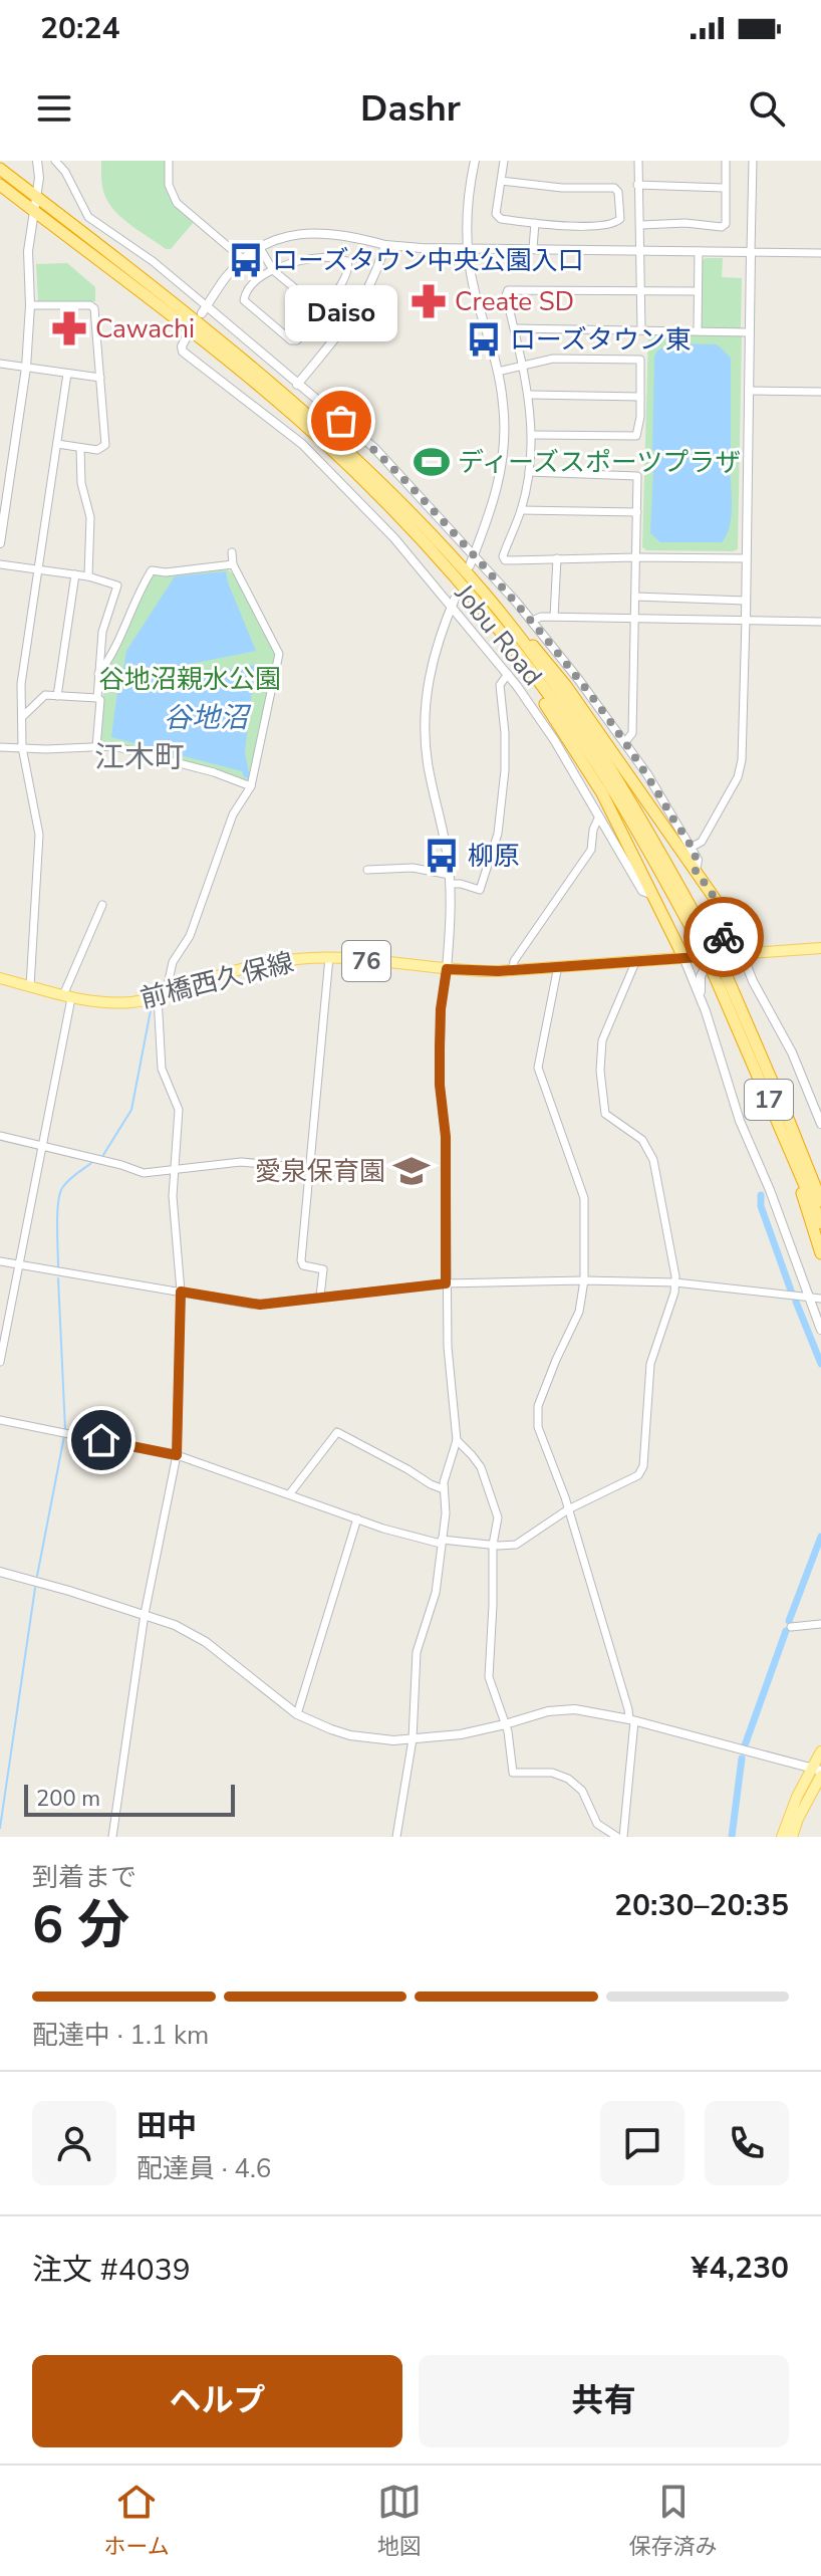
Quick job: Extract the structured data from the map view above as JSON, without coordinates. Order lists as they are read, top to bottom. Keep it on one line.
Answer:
{"streets":{"highway":["Jobu Road","17"],"main road":["76","前橋西久保線"]},"crossings":[["Jobu Road","17"]],"districts":["江木町"],"water":["谷地沼"],"parks":["谷地沼親水公園"],"places":{"bus stop":["ローズタウン中央公園入口","ローズタウン東","柳原"],"pharmacy":["Create SD","Cawachi"],"other":["Daiso"],"sports":["ディーズスポーツプラザ"],"school or university":["愛泉保育園"]},"scale_bar":"200 m","page":{"status":"20:24","header":"Dashr","bubble":"Daiso","scale":"200 m","heading":["6 分","到着まで","20:30–20:35"],"panel":["田中","配達員 · 4.6","注文 #4039","¥4,230"],"bar":"配達中 · 1.1 km","buttons":["ヘルプ","共有"],"tabs":["ホーム","地図","保存済み"]}}
